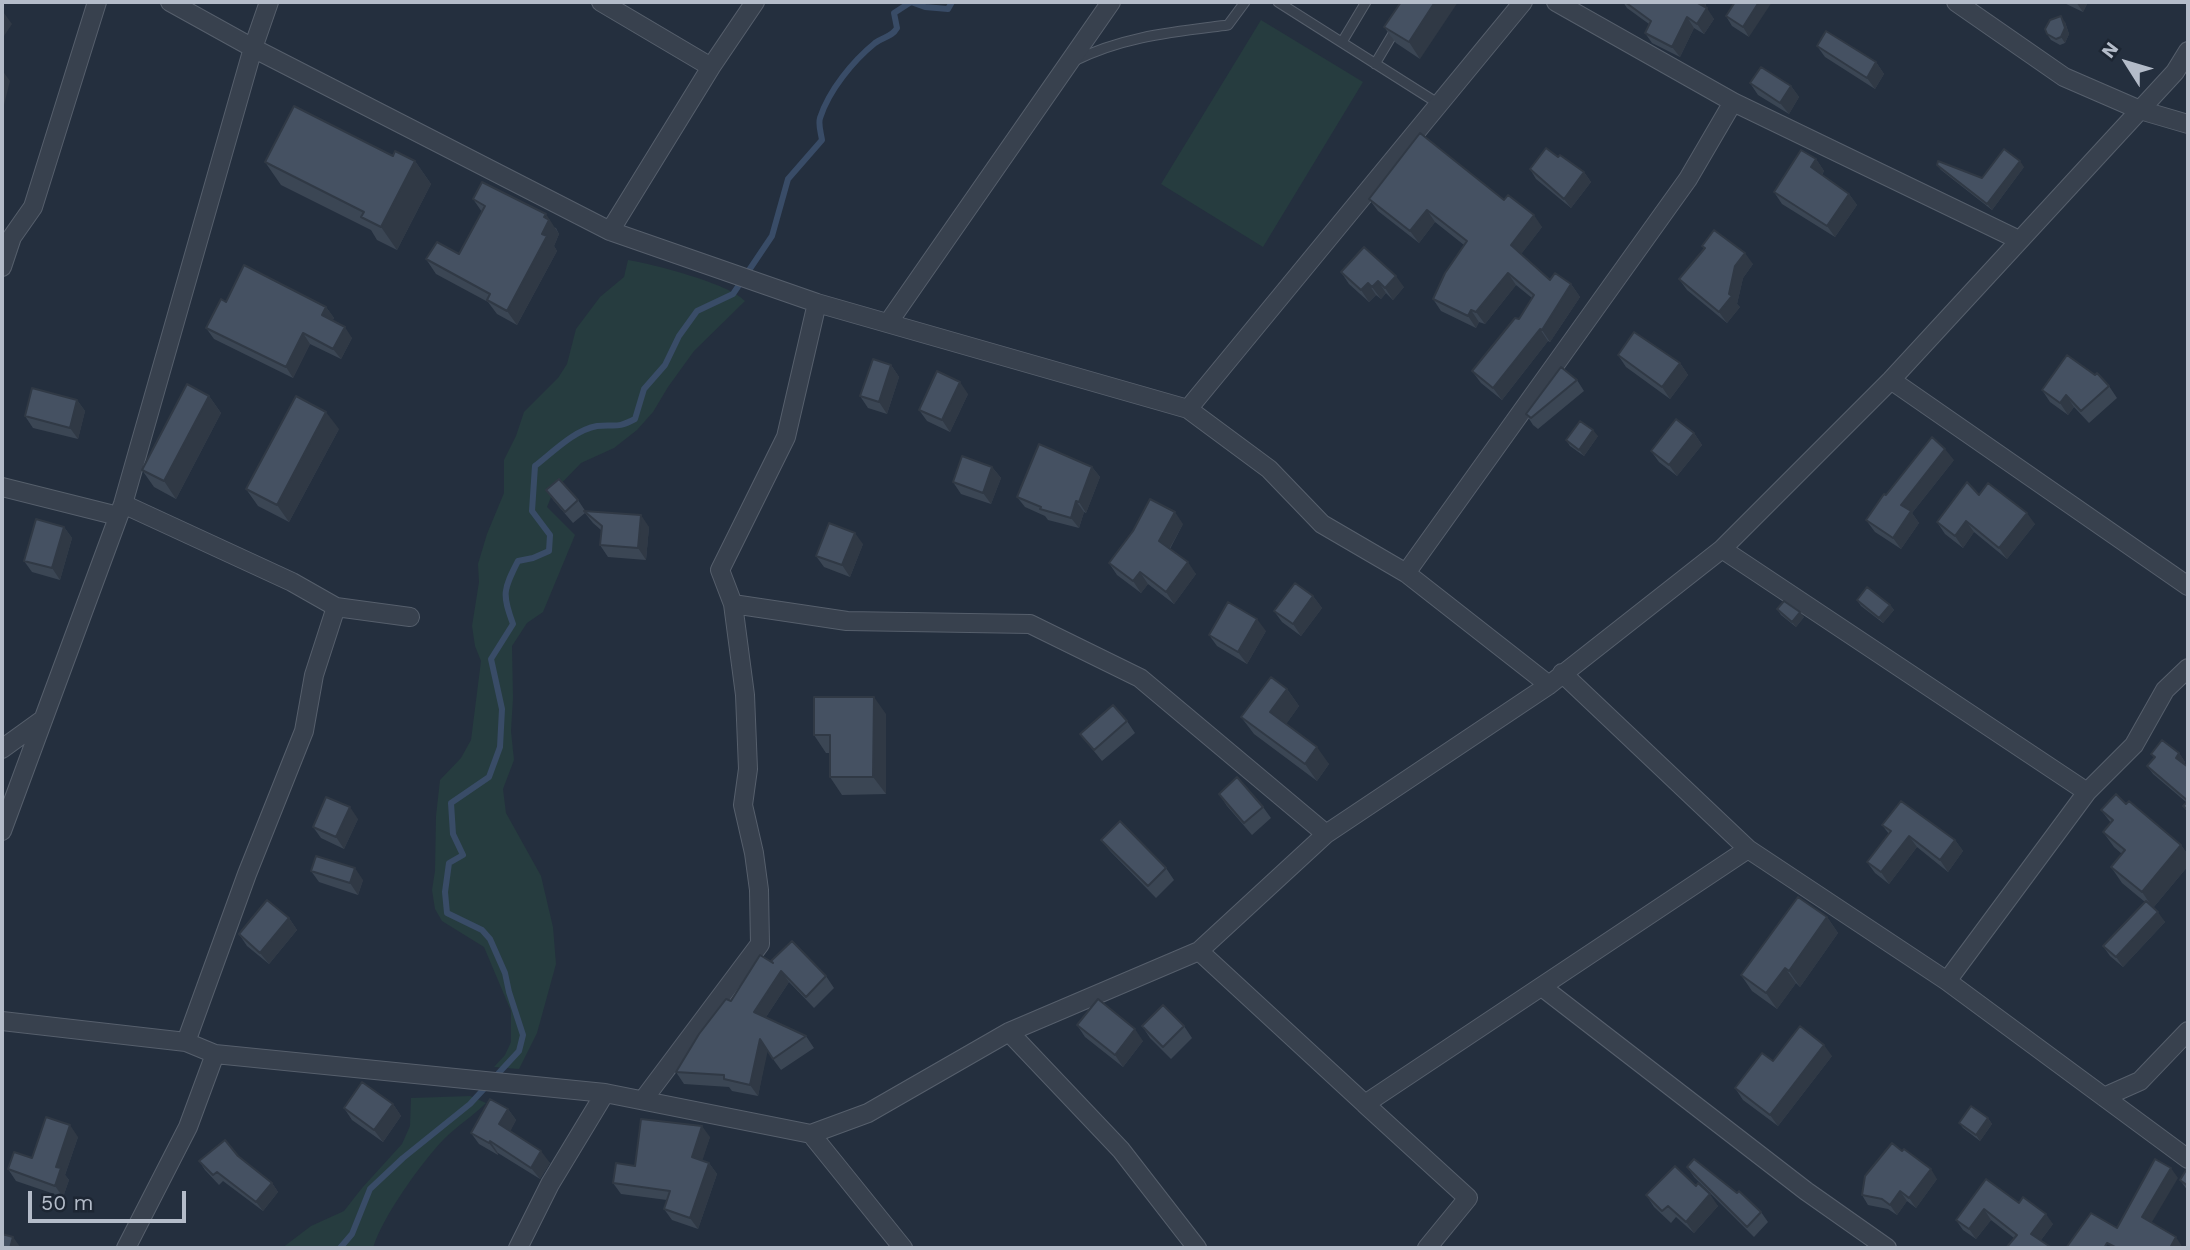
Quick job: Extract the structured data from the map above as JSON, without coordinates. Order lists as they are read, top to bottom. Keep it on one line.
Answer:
{"scale_bar":"50 m","north":"top left"}
